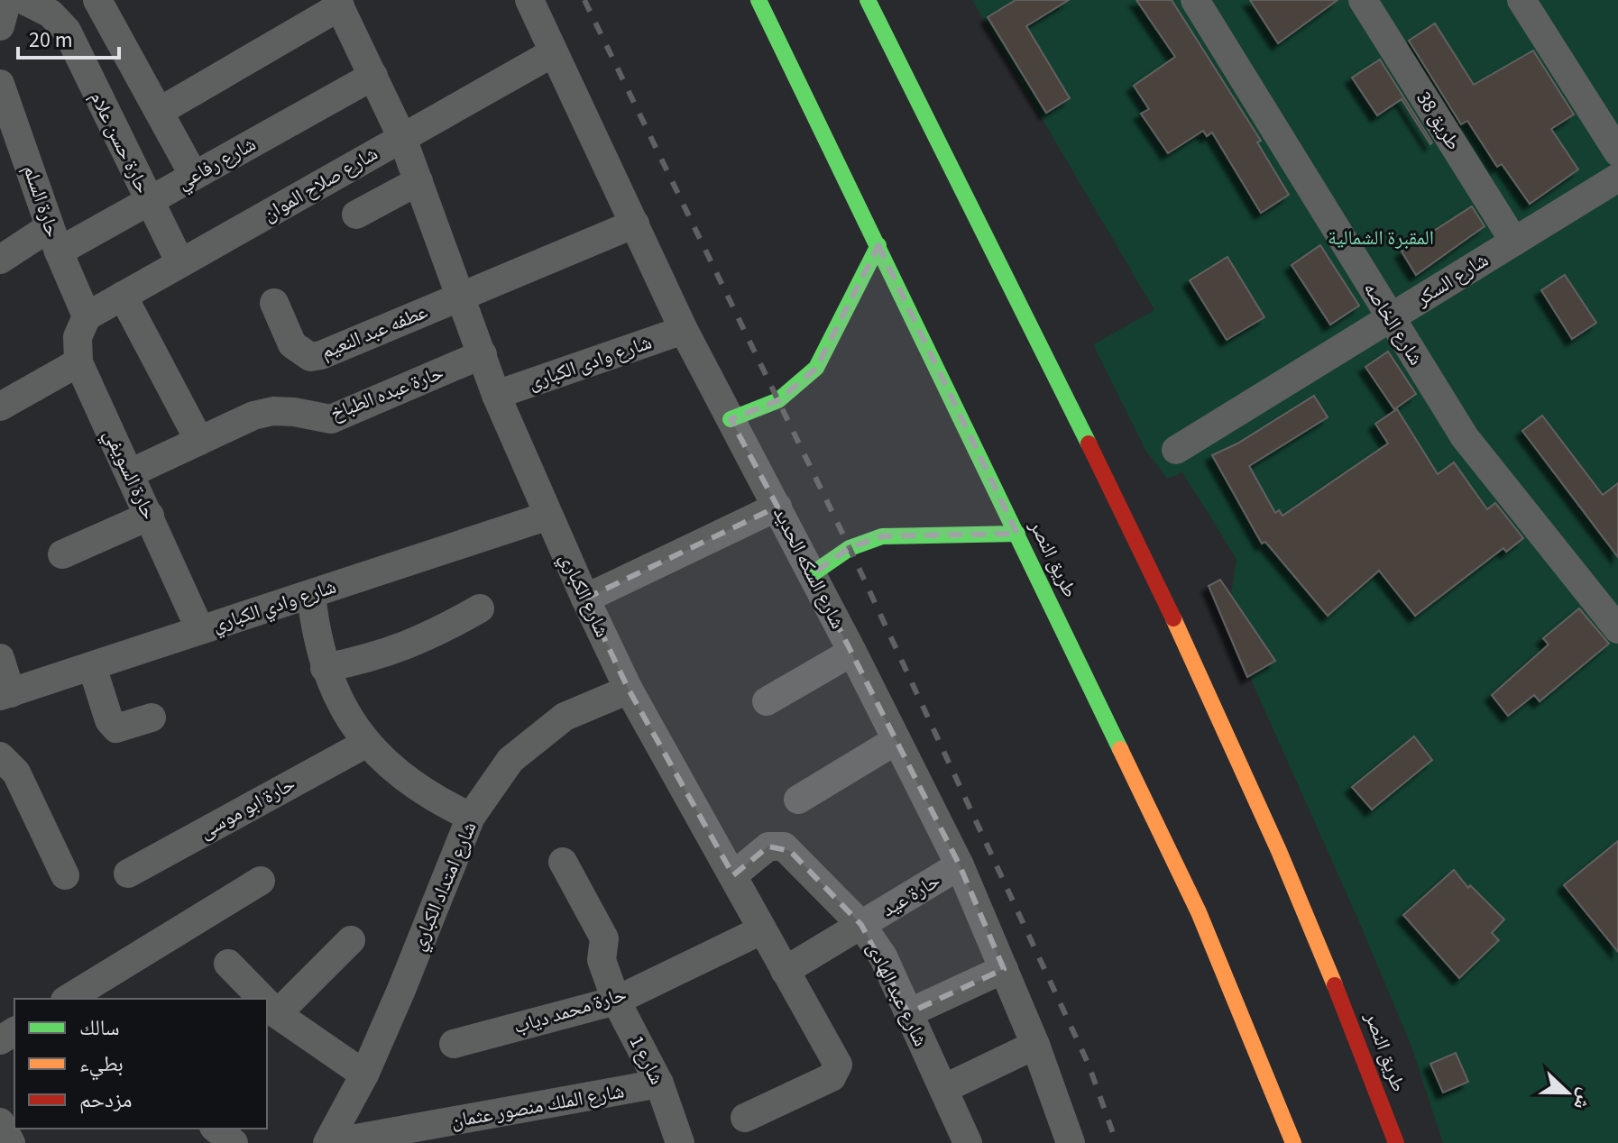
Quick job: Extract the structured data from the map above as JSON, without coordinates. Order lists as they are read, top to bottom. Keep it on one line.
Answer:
{"streets":{"highway":["طريق النصر"],"street":["طريق 38","حارة حسن علام","شارع رفاعي","شارع صلاح الموان","حارة السلم","شارع السكر","شارع الخاصه","عطفه عبد النعيم","شارع وادى الكبارى","حارة عبده الطباخ","حارة السويفي","شارع السكه الحديد","شارع الكباري","شارع وادي الكباري","حارة ابو موسى","شارع امتداد الكباري","حارة عيد","شارع عبد الهادى","حارة محمد دياب","شارع 1","شارع الملك منصور عثمان"]},"crossings":[["طريق 38","شارع السكر"],["حارة حسن علام","شارع رفاعي"],["حارة حسن علام","شارع صلاح الموان"],["شارع رفاعي","حارة السلم"],["شارع رفاعي","شارع الكباري"],["شارع صلاح الموان","حارة السلم"],["شارع صلاح الموان","شارع السكه الحديد"],["شارع صلاح الموان","شارع الكباري"],["شارع السكر","شارع الخاصه"],["عطفه عبد النعيم","شارع الكباري"],["شارع وادى الكبارى","شارع السكه الحديد"],["شارع وادى الكبارى","شارع الكباري"],["حارة عبده الطباخ","حارة السويفي"],["حارة عبده الطباخ","شارع الكباري"],["حارة السويفي","شارع وادي الكباري"],["شارع السكه الحديد","حارة عيد"],["شارع الكباري","شارع وادي الكباري"],["شارع الكباري","شارع امتداد الكباري"],["شارع الكباري","حارة عيد"],["شارع الكباري","شارع عبد الهادى"],["شارع الكباري","حارة محمد دياب"],["شارع امتداد الكباري","شارع الملك منصور عثمان"],["حارة عيد","شارع عبد الهادى"],["حارة محمد دياب","شارع 1"],["شارع 1","شارع الملك منصور عثمان"]],"parks":["المقبرة الشمالية"],"legend":["سالك","بطيء","مزدحم"],"scale_bar":"20 m","north":"right"}
